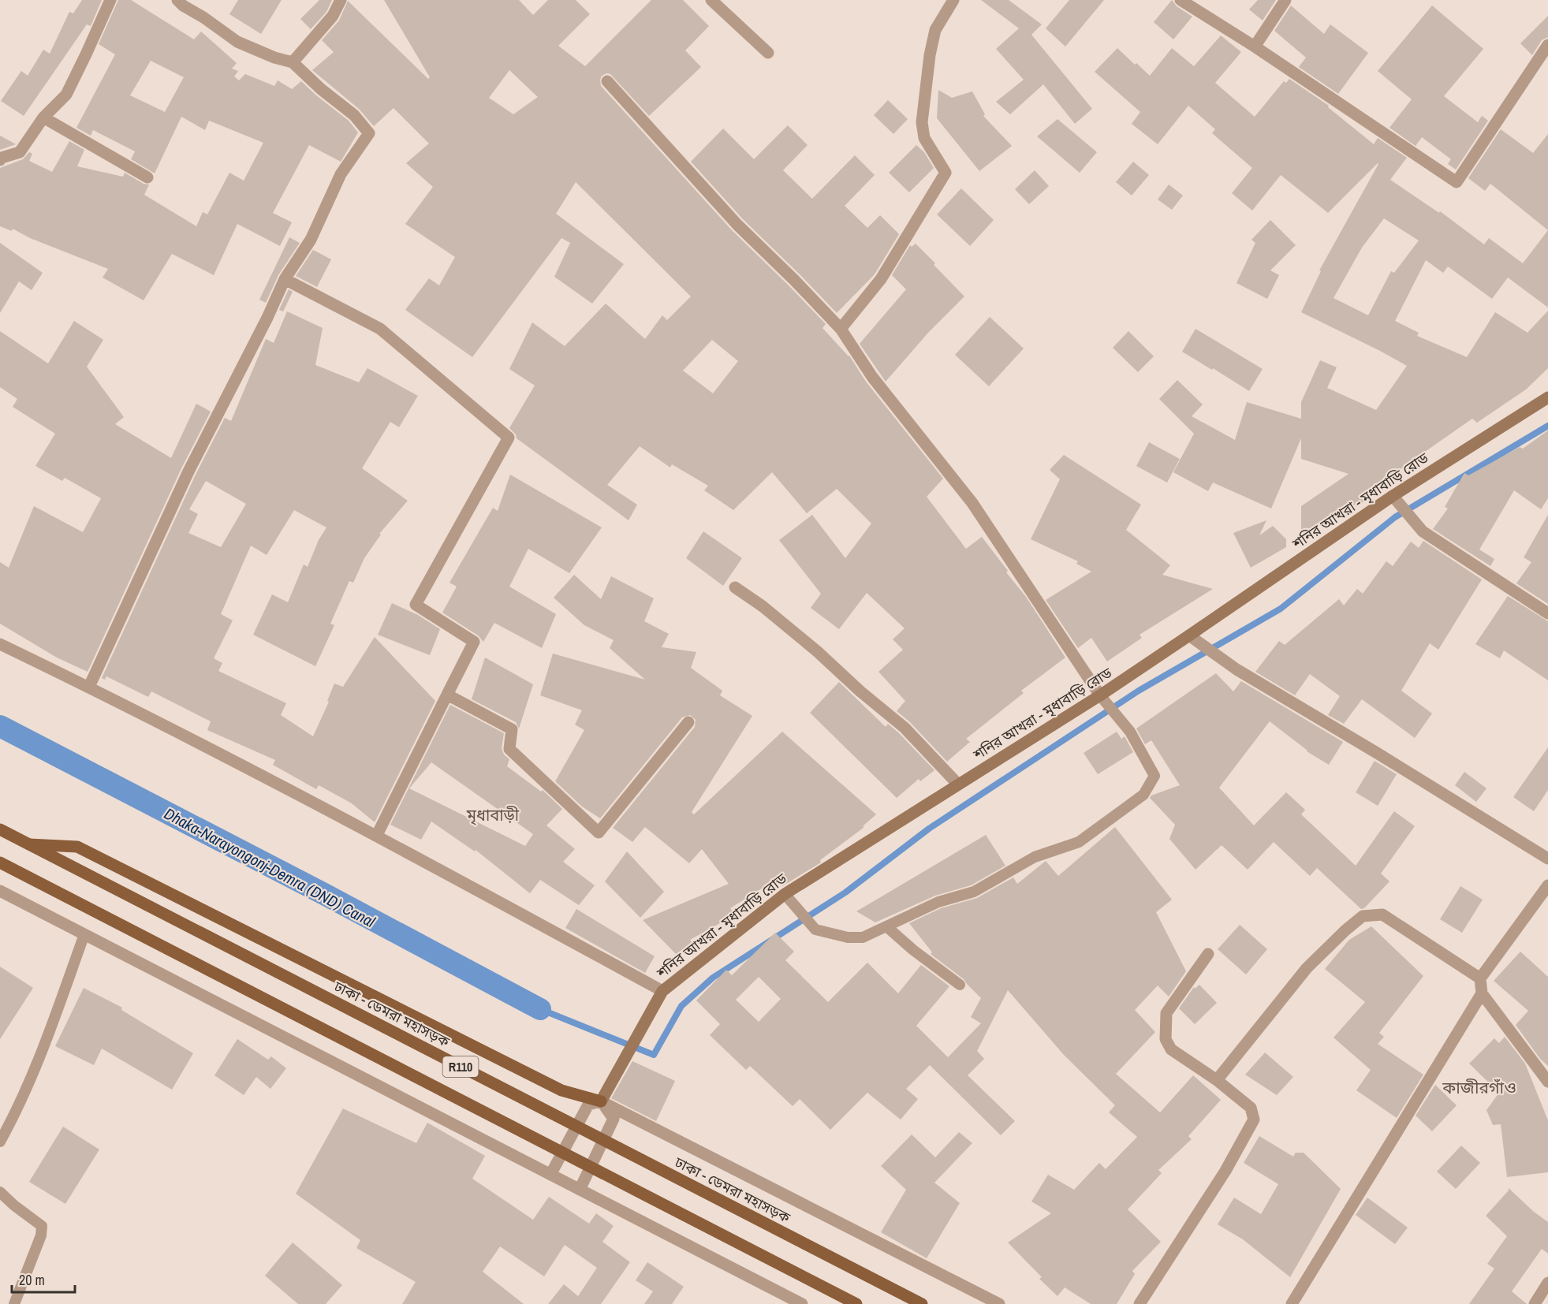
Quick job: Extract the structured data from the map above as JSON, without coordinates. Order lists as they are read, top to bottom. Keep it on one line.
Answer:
{"streets":{"main road":["শনির আখরা - মৃধাবাড়ি রোড","ঢাকা - ডেমরা মহাসড়ক","R110"]},"districts":["মৃধাবাড়ী","কাজীরগাঁও"],"water":["Dhaka-Narayongonj-Demra (DND) Canal"],"scale_bar":"20 m"}
